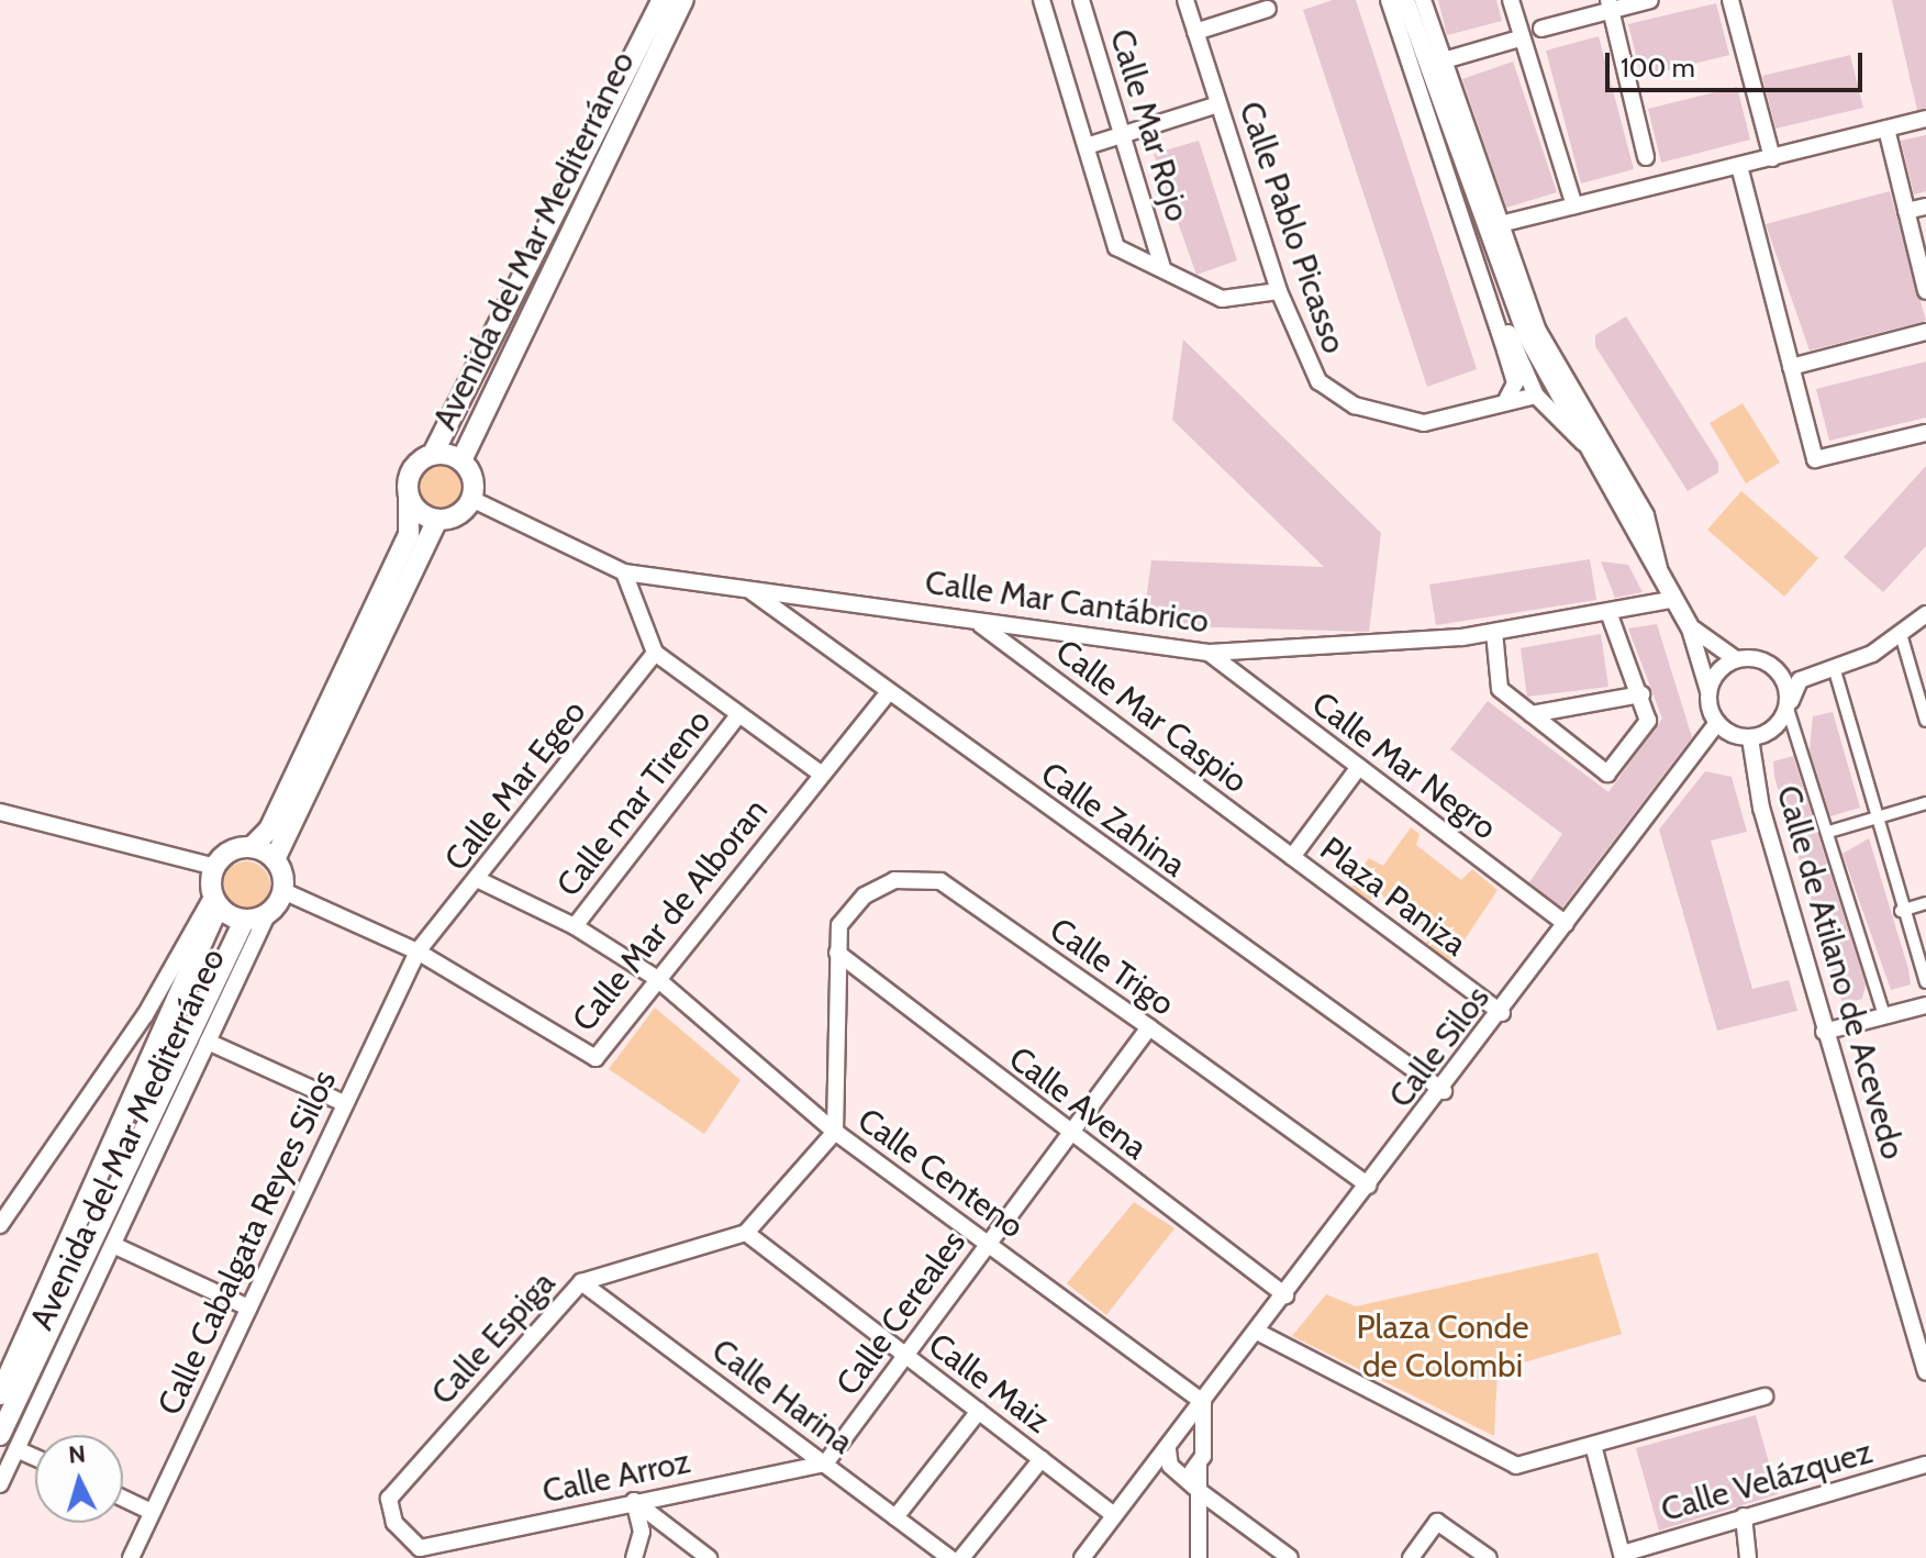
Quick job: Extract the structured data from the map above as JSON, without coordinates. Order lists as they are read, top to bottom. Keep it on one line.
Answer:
{"streets":{"main road":["Avenida del Mar Mediterráneo"],"street":["Calle Mar Rojo","Calle Pablo Picasso","Calle Mar Cantábrico","Calle Mar Caspio","Calle Mar Negro","Calle Mar Egeo","Calle mar Tireno","Calle Zahina","Plaza Paniza","Calle Mar de Alboran","Calle Trigo","Calle de Atilano de Acevedo","Calle Silos","Calle Avena","Calle Centeno","Calle Cabalgata Reyes Silos","Calle Cereales","Calle Espiga","Calle Maiz","Calle Harina","Calle Arroz","Calle Velázquez"]},"crossings":[["Calle Mar Rojo","Calle Pablo Picasso"],["Avenida del Mar Mediterráneo","Calle Mar Cantábrico"],["Calle Mar Cantábrico","Calle Mar Caspio"],["Calle Mar Cantábrico","Calle Mar Negro"],["Calle Mar Cantábrico","Calle Zahina"],["Calle Mar Caspio","Plaza Paniza"],["Calle Mar Negro","Calle Silos"],["Calle Mar Egeo","Calle Mar de Alboran"],["Calle Mar Egeo","Calle Centeno"],["Calle Mar Egeo","Calle Cabalgata Reyes Silos"],["Calle mar Tireno","Calle Centeno"],["Calle Zahina","Calle Mar de Alboran"],["Calle Zahina","Calle Silos"],["Plaza Paniza","Calle Silos"],["Calle Mar de Alboran","Calle Centeno"],["Calle Mar de Alboran","Calle Cabalgata Reyes Silos"],["Calle Trigo","Calle Silos"],["Calle Trigo","Calle Avena"],["Calle Trigo","Calle Centeno"],["Calle Trigo","Calle Cereales"],["Calle de Atilano de Acevedo","Calle Silos"],["Calle Silos","Calle Avena"],["Calle Silos","Calle Centeno"],["Calle Silos","Calle Maiz"],["Calle Avena","Calle Cereales"],["Calle Centeno","Calle Cereales"],["Calle Cereales","Calle Maiz"],["Calle Cereales","Calle Harina"],["Calle Cereales","Calle Arroz"],["Calle Espiga","Calle Maiz"],["Calle Espiga","Calle Harina"],["Calle Espiga","Calle Arroz"],["Calle Harina","Calle Arroz"]],"parks":["Plaza Conde de Colombi"],"scale_bar":"100 m","north":"top"}
